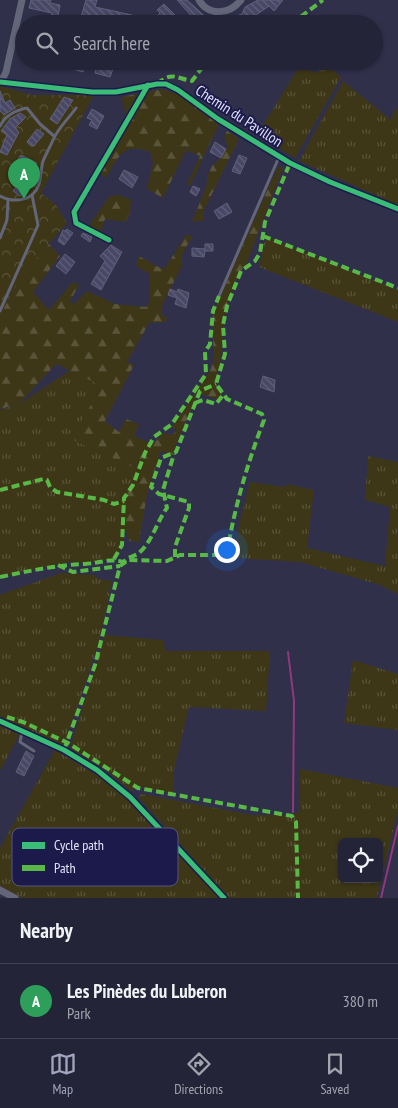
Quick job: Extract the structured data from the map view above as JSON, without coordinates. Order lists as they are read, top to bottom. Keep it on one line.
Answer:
{"streets":{"street":["Chemin du Pavillon"]},"legend":["Cycle path","Path"],"page":{"search":"Search here","pins":"A","heading":"Nearby","list":[{"mark":"A","name":"Les Pinèdes du Luberon","note":"Park","value":"380 m"}],"nav":["Map","Directions","Saved"]}}
